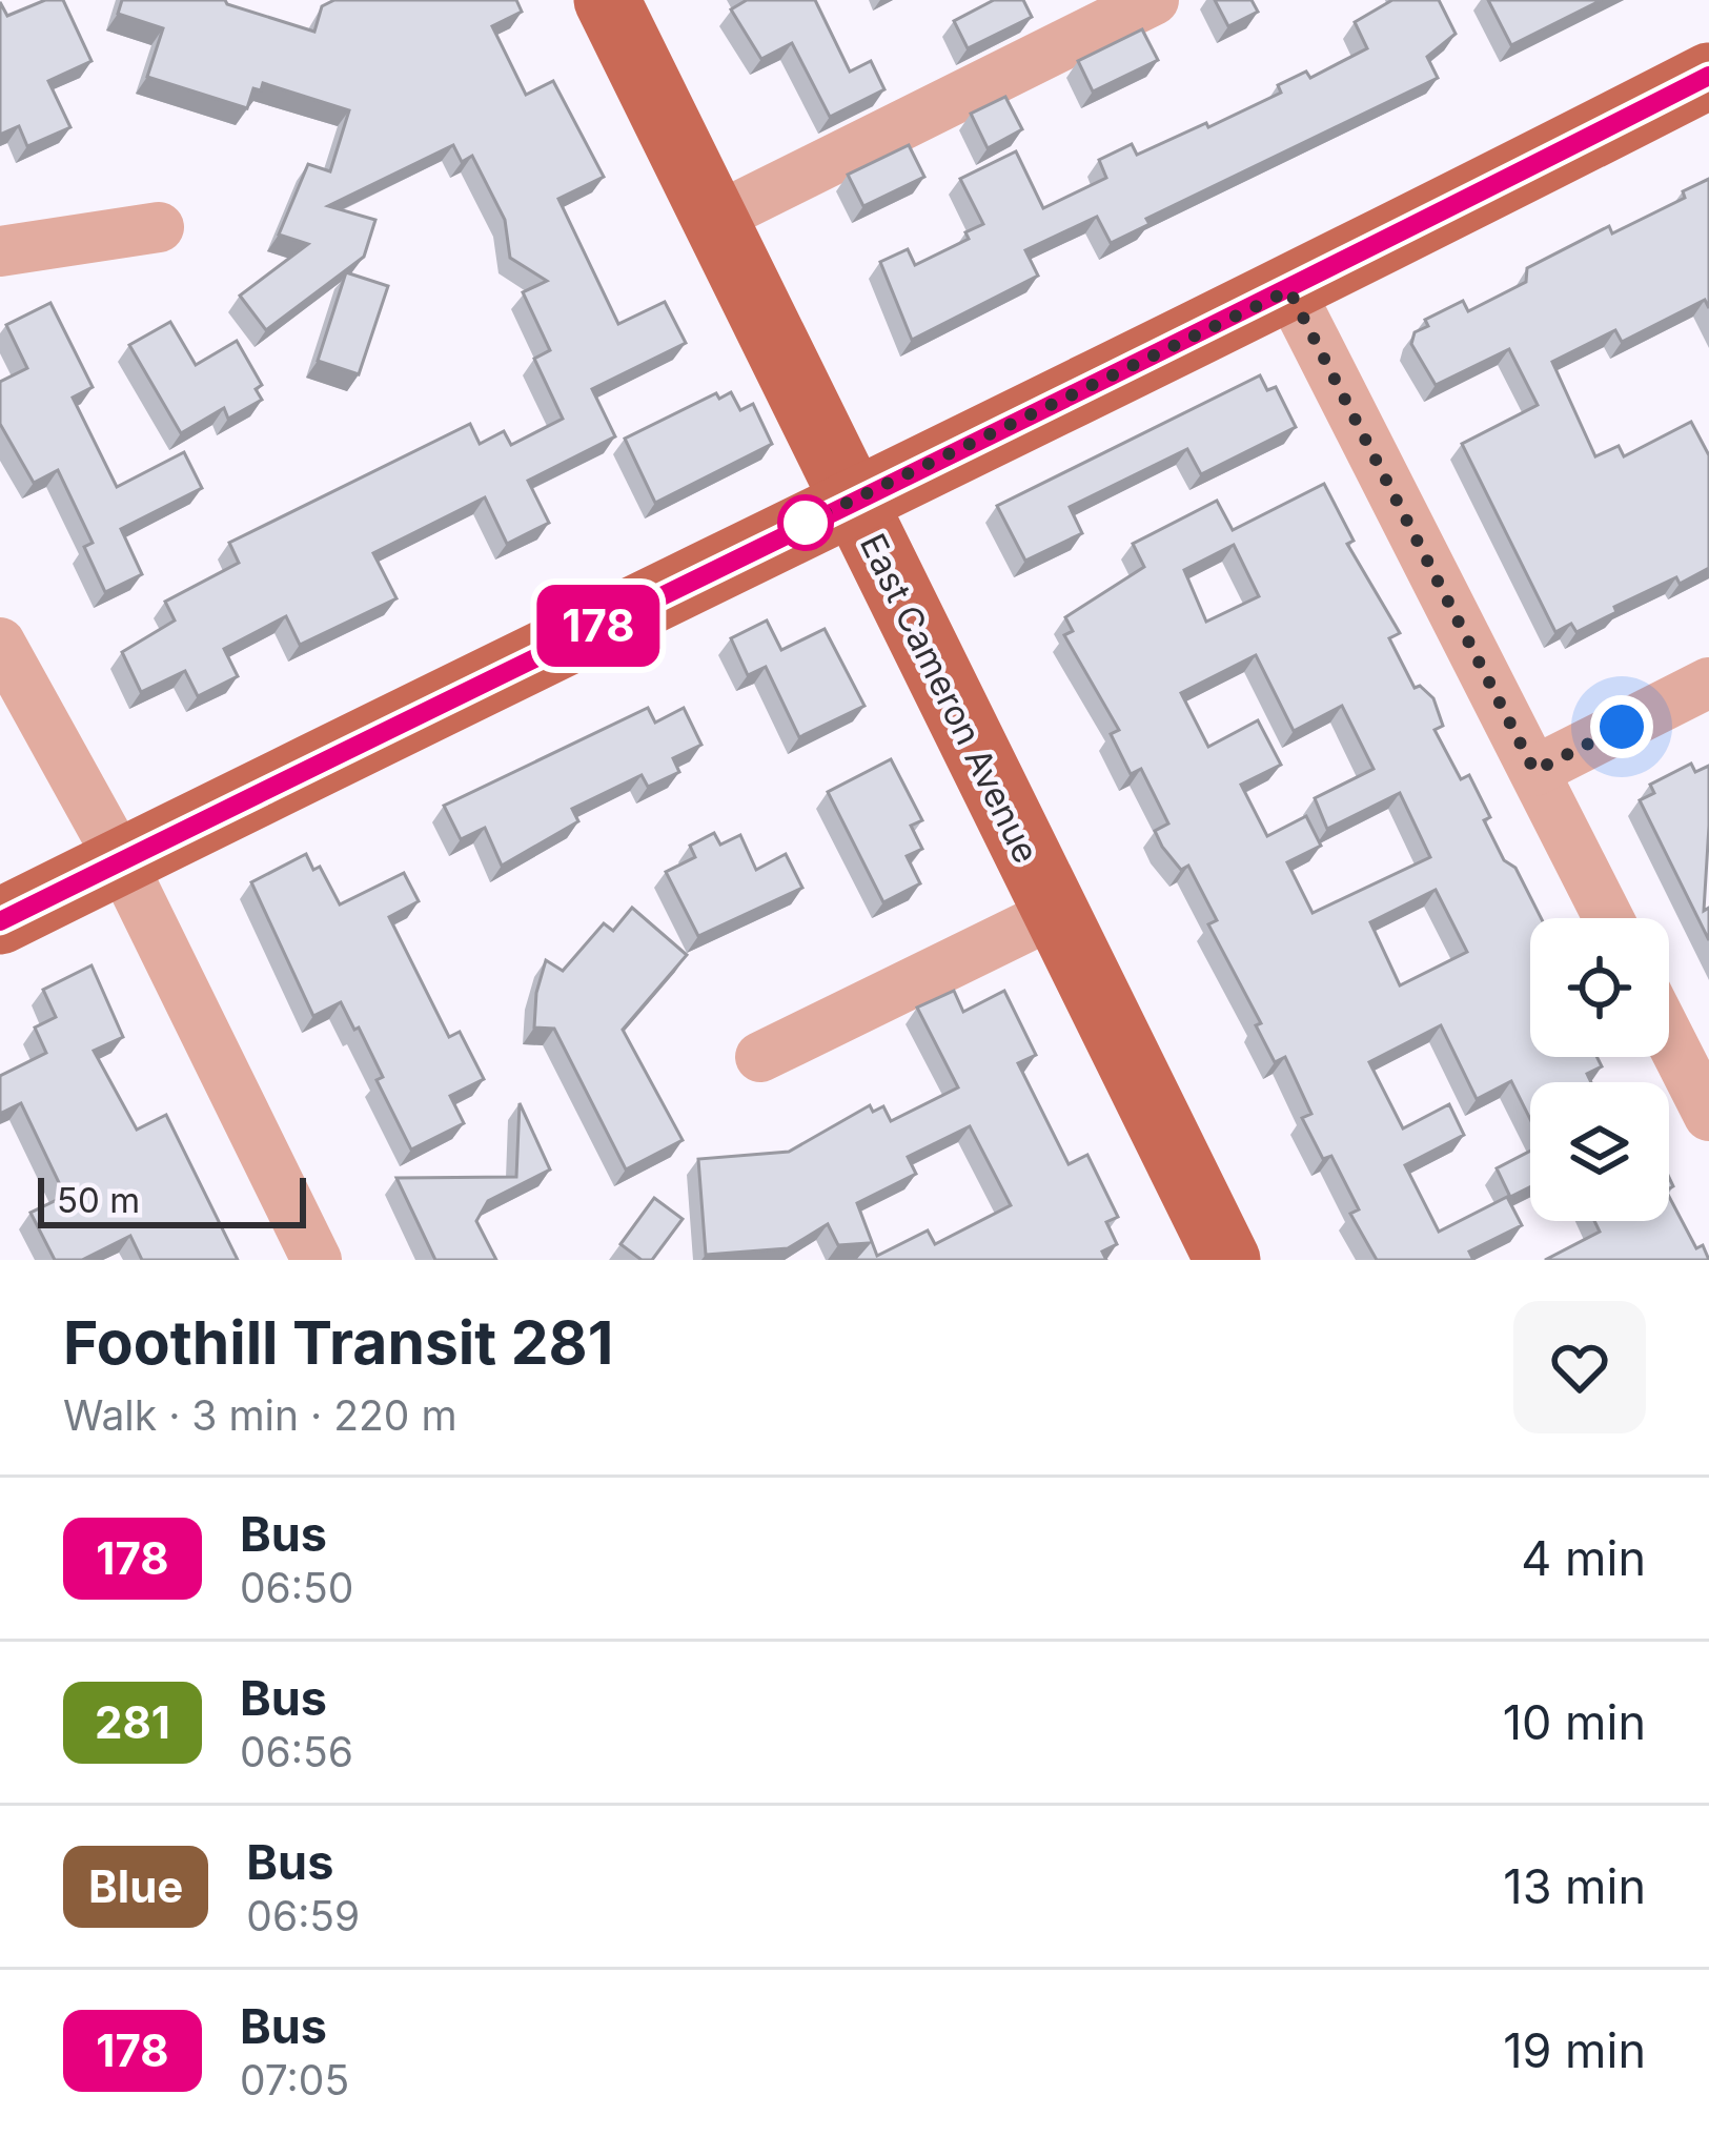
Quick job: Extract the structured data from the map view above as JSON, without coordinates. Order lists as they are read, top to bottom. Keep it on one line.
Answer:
{"streets":{"main road":["East Cameron Avenue"]},"lines":["bus line 178"],"scale_bar":"50 m","page":{"on_map":"178","scale":"50 m","heading":["Foothill Transit 281","Walk · 3 min · 220 m"],"list":[{"mark":"178","name":"Bus","note":"06:50","value":"4 min"},{"mark":"281","name":"Bus","note":"06:56","value":"10 min"},{"mark":"Blue","name":"Bus","note":"06:59","value":"13 min"},{"mark":"178","name":"Bus","note":"07:05","value":"19 min"}]}}
